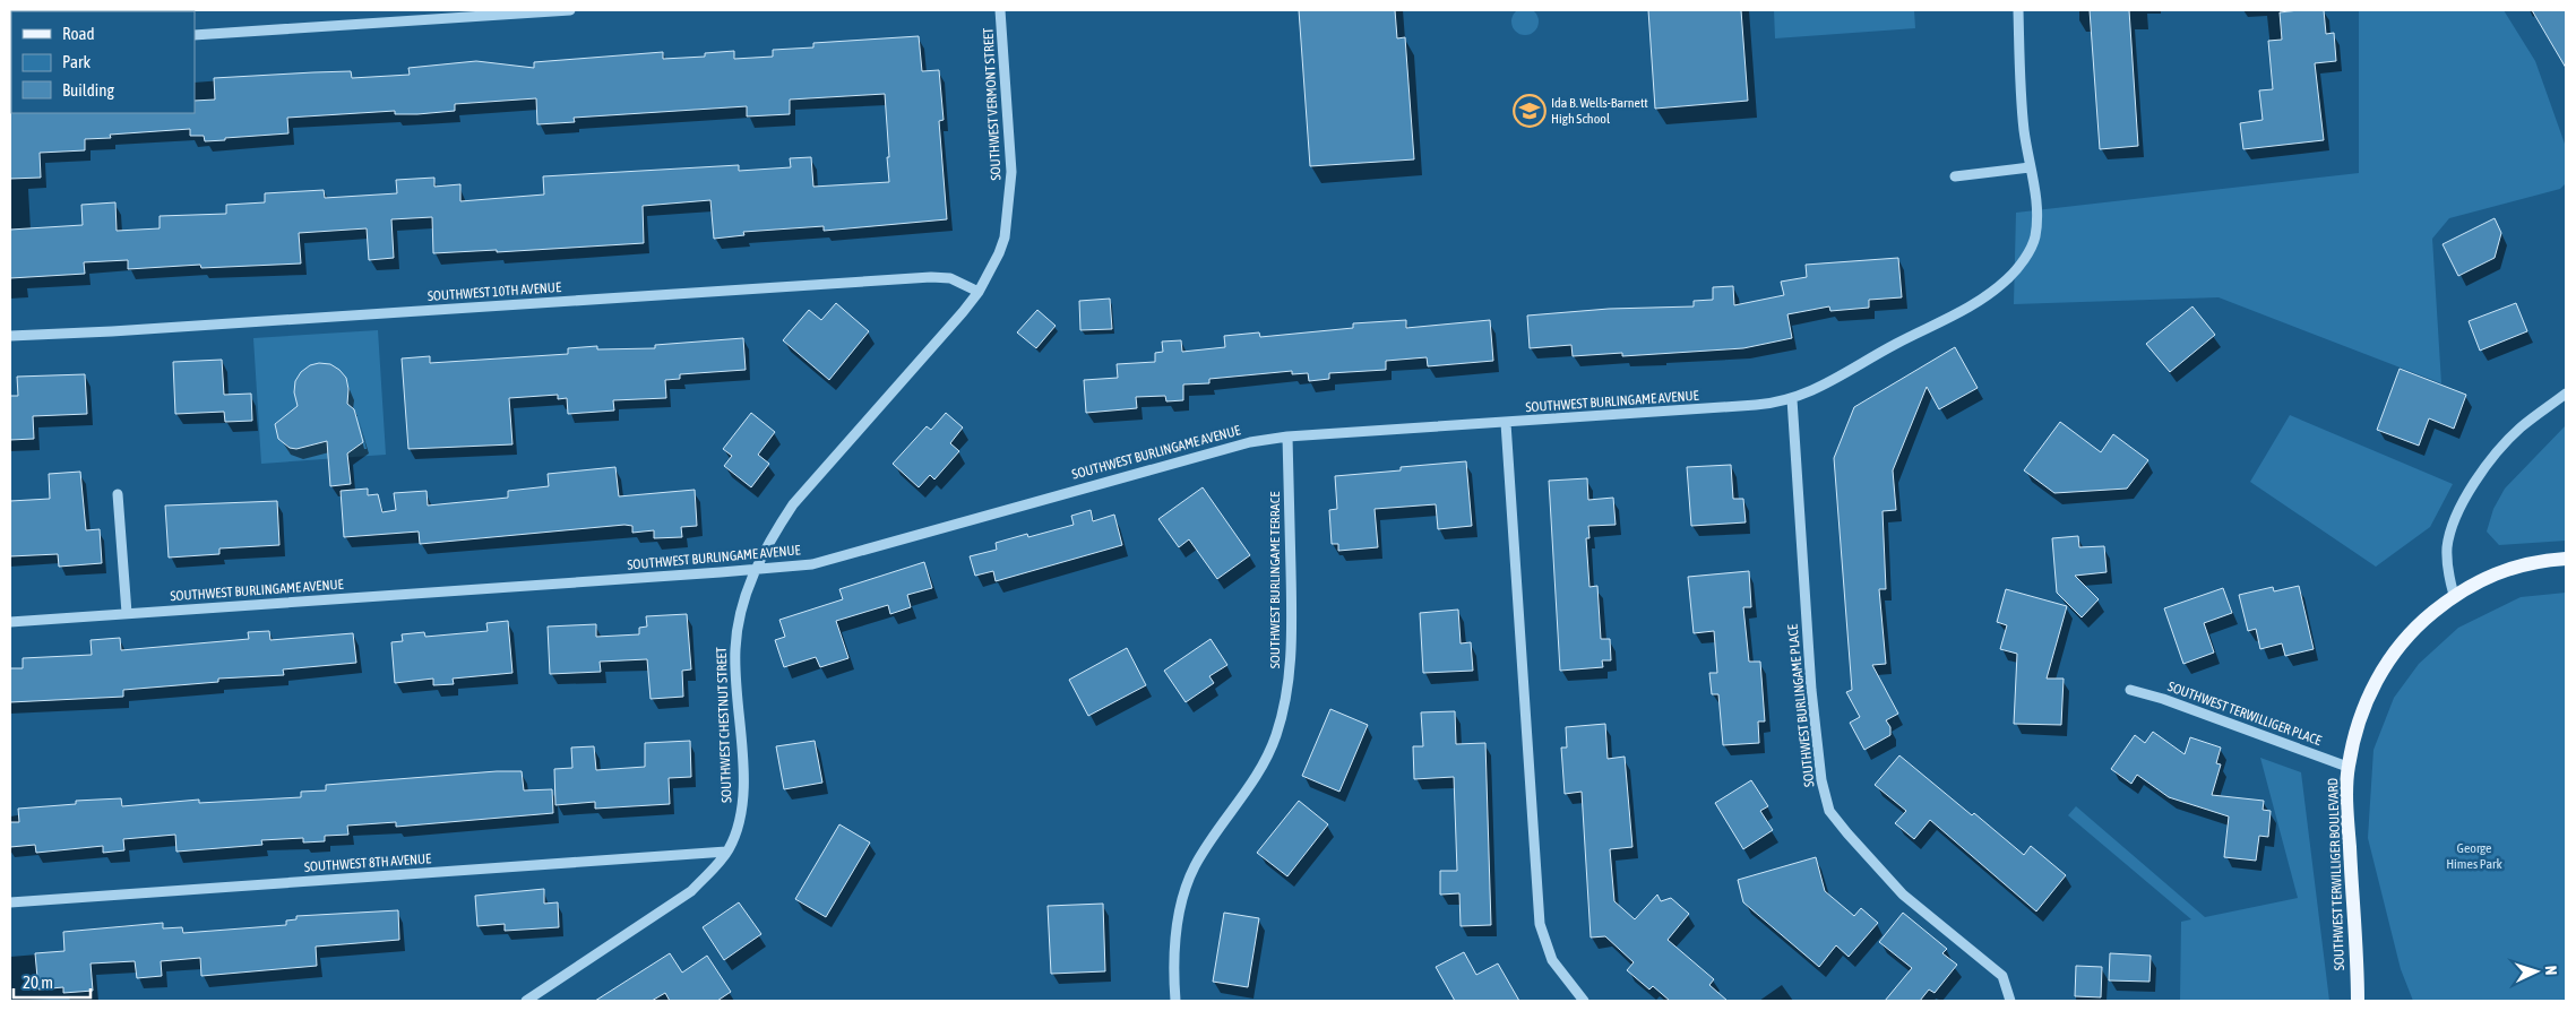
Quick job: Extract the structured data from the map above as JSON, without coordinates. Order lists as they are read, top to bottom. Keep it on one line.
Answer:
{"streets":{"main road":["SOUTHWEST TERWILLIGER BOULEVARD"],"street":["SOUTHWEST VERMONT STREET","SOUTHWEST 10TH AVENUE","SOUTHWEST BURLINGAME AVENUE","SOUTHWEST BURLINGAME TERRACE","SOUTHWEST BURLINGAME PLACE","SOUTHWEST TERWILLIGER PLACE","SOUTHWEST CHESTNUT STREET","SOUTHWEST 8TH AVENUE"]},"crossings":[["SOUTHWEST VERMONT STREET","SOUTHWEST 10TH AVENUE"],["SOUTHWEST VERMONT STREET","SOUTHWEST CHESTNUT STREET"],["SOUTHWEST 10TH AVENUE","SOUTHWEST CHESTNUT STREET"],["SOUTHWEST BURLINGAME AVENUE","SOUTHWEST BURLINGAME TERRACE"],["SOUTHWEST BURLINGAME AVENUE","SOUTHWEST BURLINGAME PLACE"],["SOUTHWEST BURLINGAME AVENUE","SOUTHWEST CHESTNUT STREET"],["SOUTHWEST TERWILLIGER PLACE","SOUTHWEST TERWILLIGER BOULEVARD"],["SOUTHWEST CHESTNUT STREET","SOUTHWEST 8TH AVENUE"]],"parks":["George Himes Park"],"places":{"school or university":["Ida B. Wells-Barnett High School"]},"legend":["Road","Park","Building"],"scale_bar":"20 m","north":"right"}
